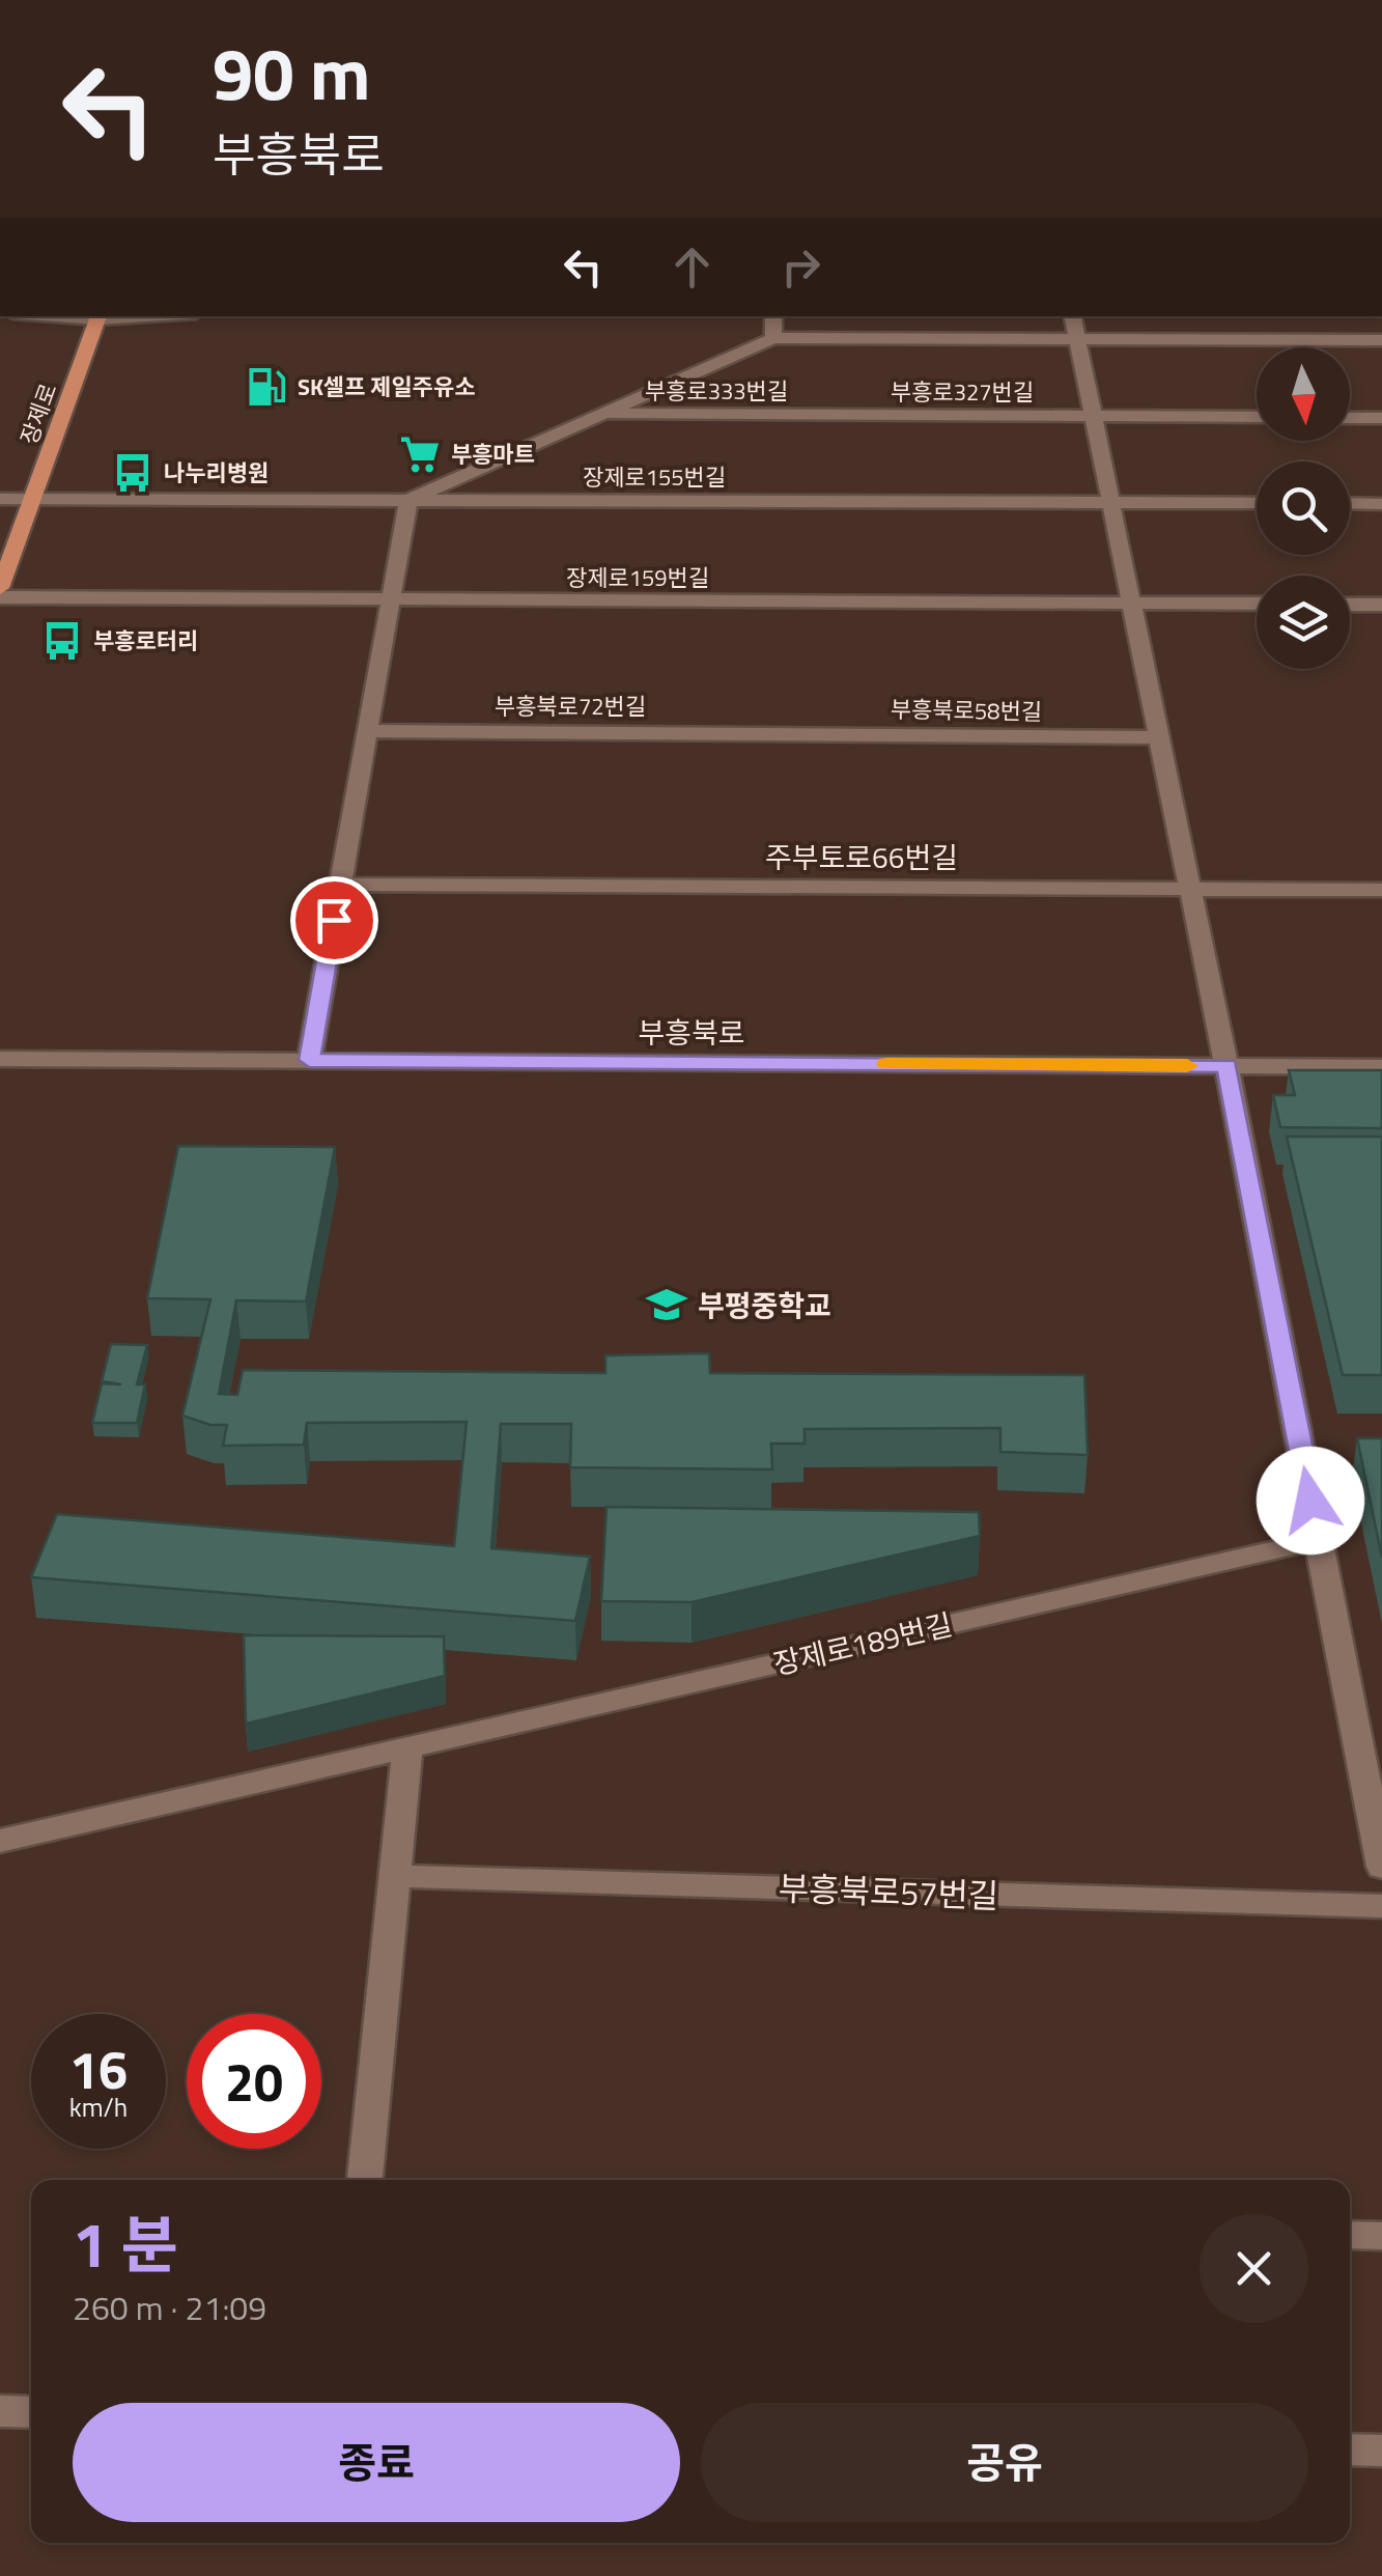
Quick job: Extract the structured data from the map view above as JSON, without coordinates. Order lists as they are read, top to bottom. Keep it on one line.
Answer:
{"streets":{"main road":["장제로"],"street":["부흥로333번길","부흥로327번길","장제로155번길","장제로159번길","부흥북로72번길","부흥북로58번길","주부토로66번길","부흥북로","장제로189번길","부흥북로57번길"]},"crossings":[["부흥로333번길","부흥로327번길"],["부흥로333번길","장제로155번길"],["장제로","장제로155번길"],["부흥북로72번길","부흥북로58번길"]],"places":{"fuel station":["SK셀프 제일주유소"],"supermarket":["부흥마트"],"bus stop":["나누리병원","부흥로터리"],"school or university":["부평중학교"]},"north":"bottom","page":{"turn":["90 m","부흥북로"],"speed":"16 km/h","limit":"20","heading":["1 분","260 m · 21:09"],"buttons":["종료","공유"]}}
